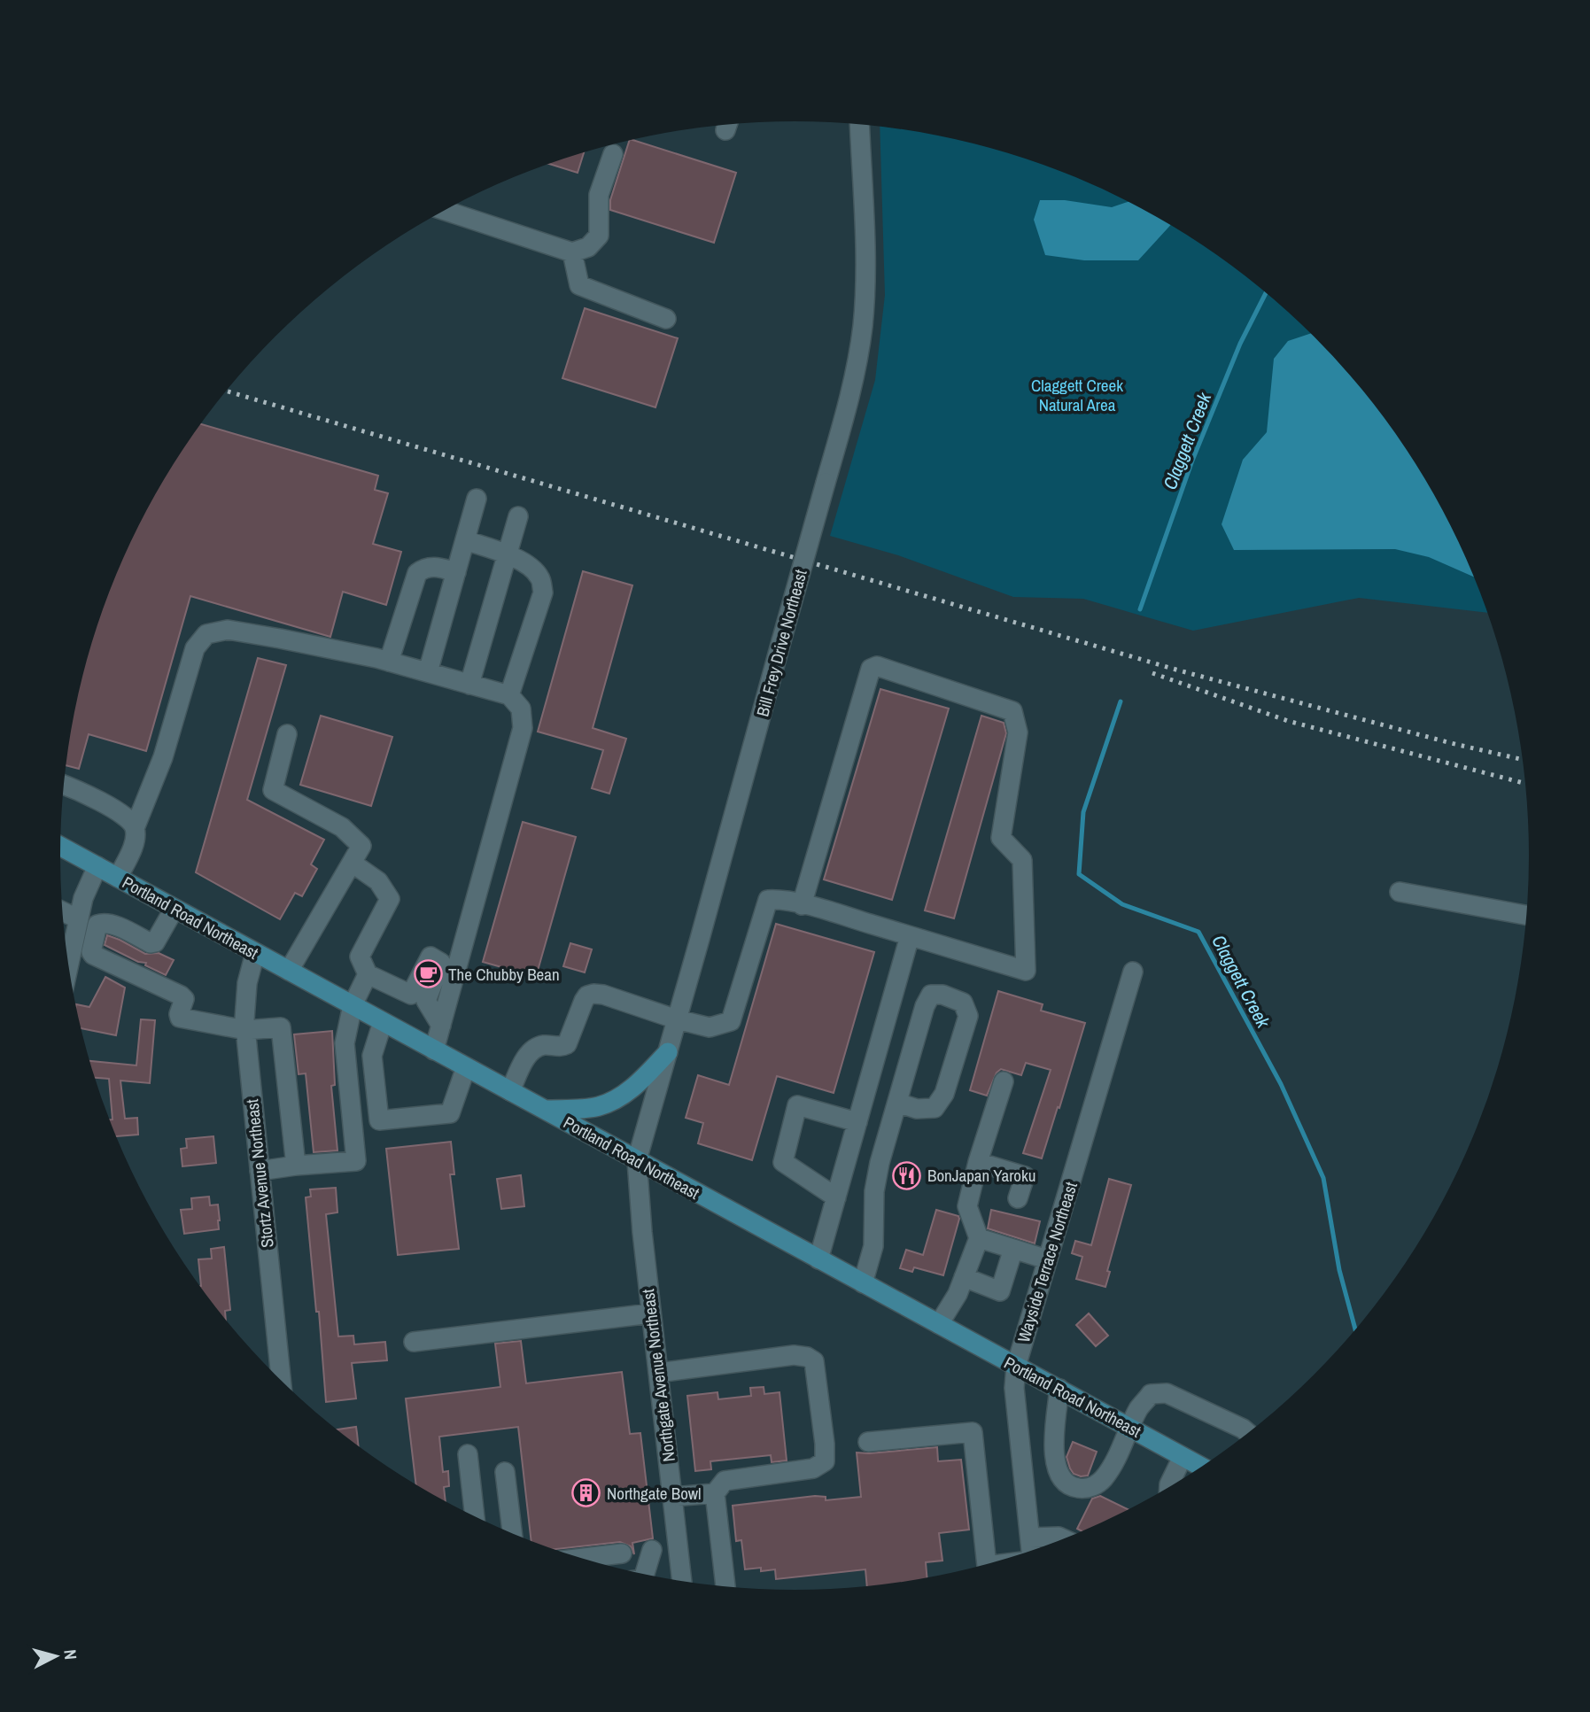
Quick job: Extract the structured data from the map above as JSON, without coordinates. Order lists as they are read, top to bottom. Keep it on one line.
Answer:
{"streets":{"main road":["Portland Road Northeast"],"street":["Bill Frey Drive Northeast","Stortz Avenue Northeast","Wayside Terrace Northeast","Northgate Avenue Northeast"]},"crossings":[["Bill Frey Drive Northeast","Portland Road Northeast"],["Bill Frey Drive Northeast","Northgate Avenue Northeast"],["Portland Road Northeast","Stortz Avenue Northeast"],["Portland Road Northeast","Wayside Terrace Northeast"],["Portland Road Northeast","Northgate Avenue Northeast"]],"water":["Claggett Creek"],"parks":["Claggett Creek Natural Area"],"places":{"cafe":["The Chubby Bean"],"restaurant":["BonJapan Yaroku"],"building":["Northgate Bowl"]},"north":"right"}
